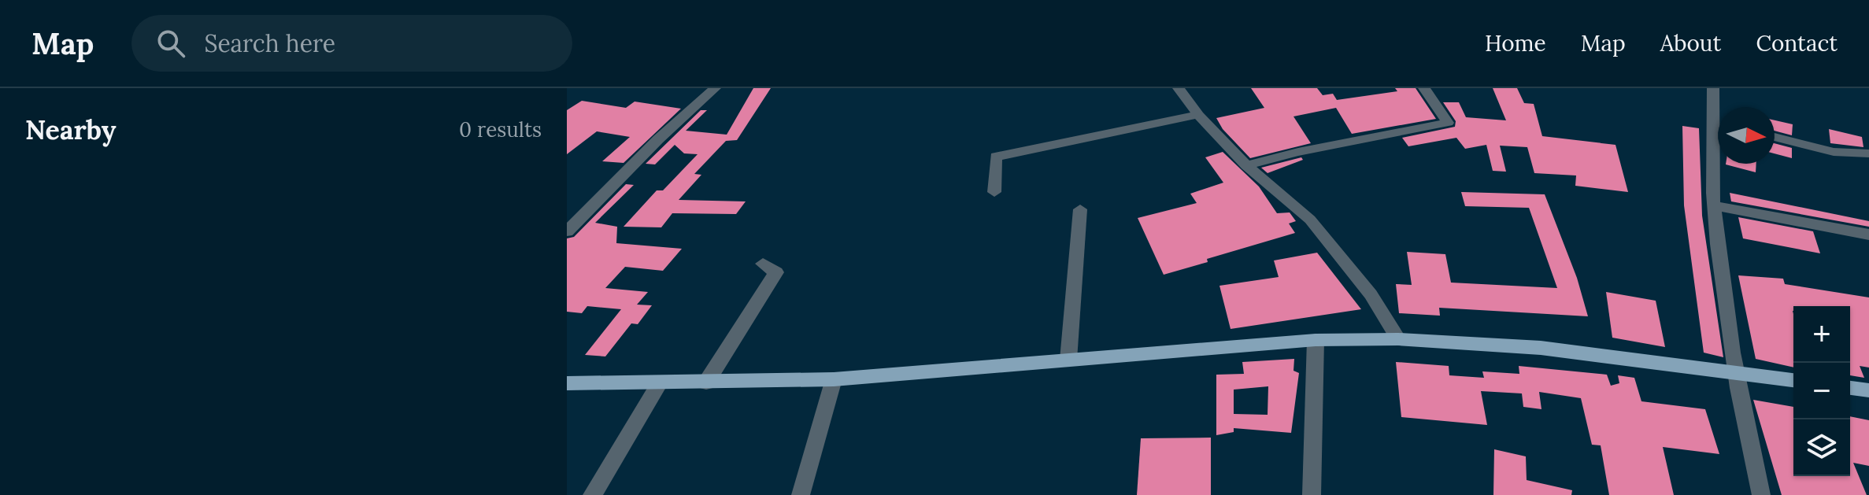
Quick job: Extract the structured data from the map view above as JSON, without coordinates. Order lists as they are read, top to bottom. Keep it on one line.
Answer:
{"north":"right","page":{"header":"Map","search":"Search here","nav":["Home","Map","About","Contact"],"heading":["Nearby","0 results"],"map_buttons":["+","−"]}}
